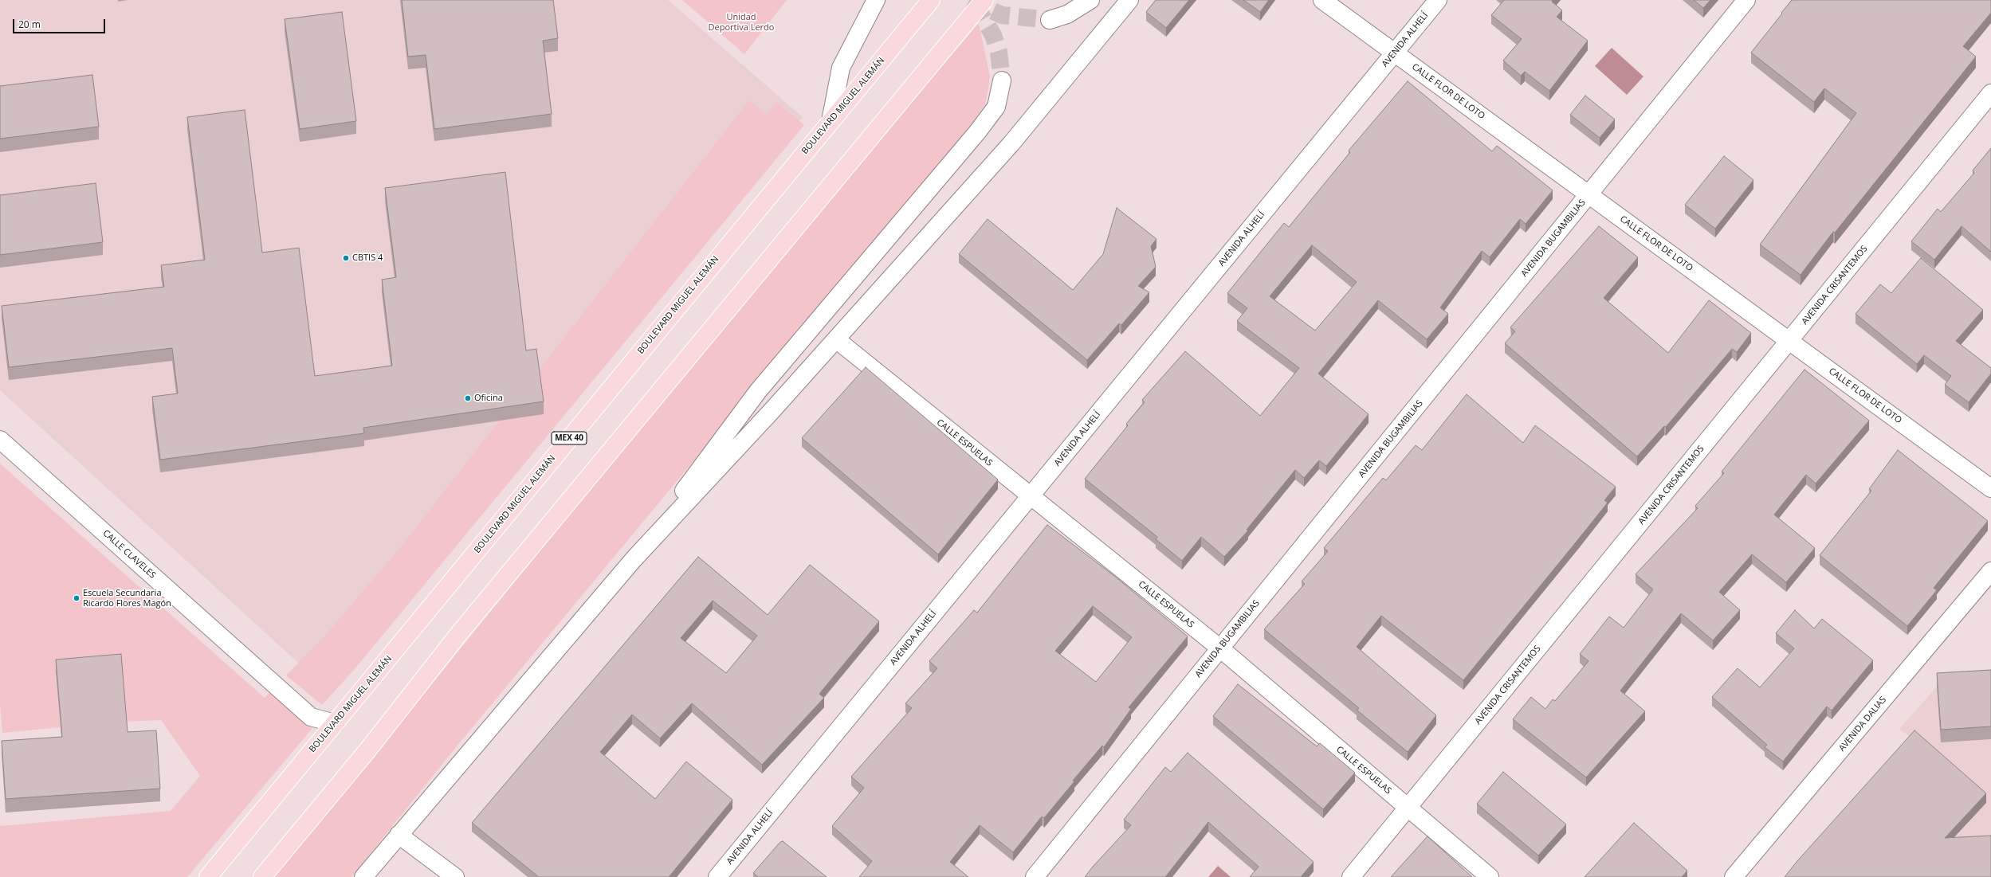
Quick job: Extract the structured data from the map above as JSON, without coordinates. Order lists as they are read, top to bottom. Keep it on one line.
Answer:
{"streets":{"main road":["BOULEVARD MIGUEL ALEMÁN","MEX 40"],"street":["AVENIDA ALHELÍ","CALLE FLOR DE LOTO","AVENIDA BUGAMBILIAS","AVENIDA CRISANTEMOS","CALLE ESPUELAS","CALLE CLAVELES","AVENIDA DALIAS"]},"crossings":[["AVENIDA ALHELÍ","CALLE FLOR DE LOTO"],["AVENIDA ALHELÍ","CALLE ESPUELAS"],["CALLE FLOR DE LOTO","AVENIDA BUGAMBILIAS"],["CALLE FLOR DE LOTO","AVENIDA CRISANTEMOS"],["BOULEVARD MIGUEL ALEMÁN","CALLE CLAVELES"],["AVENIDA BUGAMBILIAS","CALLE ESPUELAS"],["AVENIDA CRISANTEMOS","CALLE ESPUELAS"]],"parks":["Unidad Deportiva Lerdo"],"places":["CBTIS 4","Oficina","Escuela Secundaria Ricardo Flores Magón"],"scale_bar":"20 m"}
